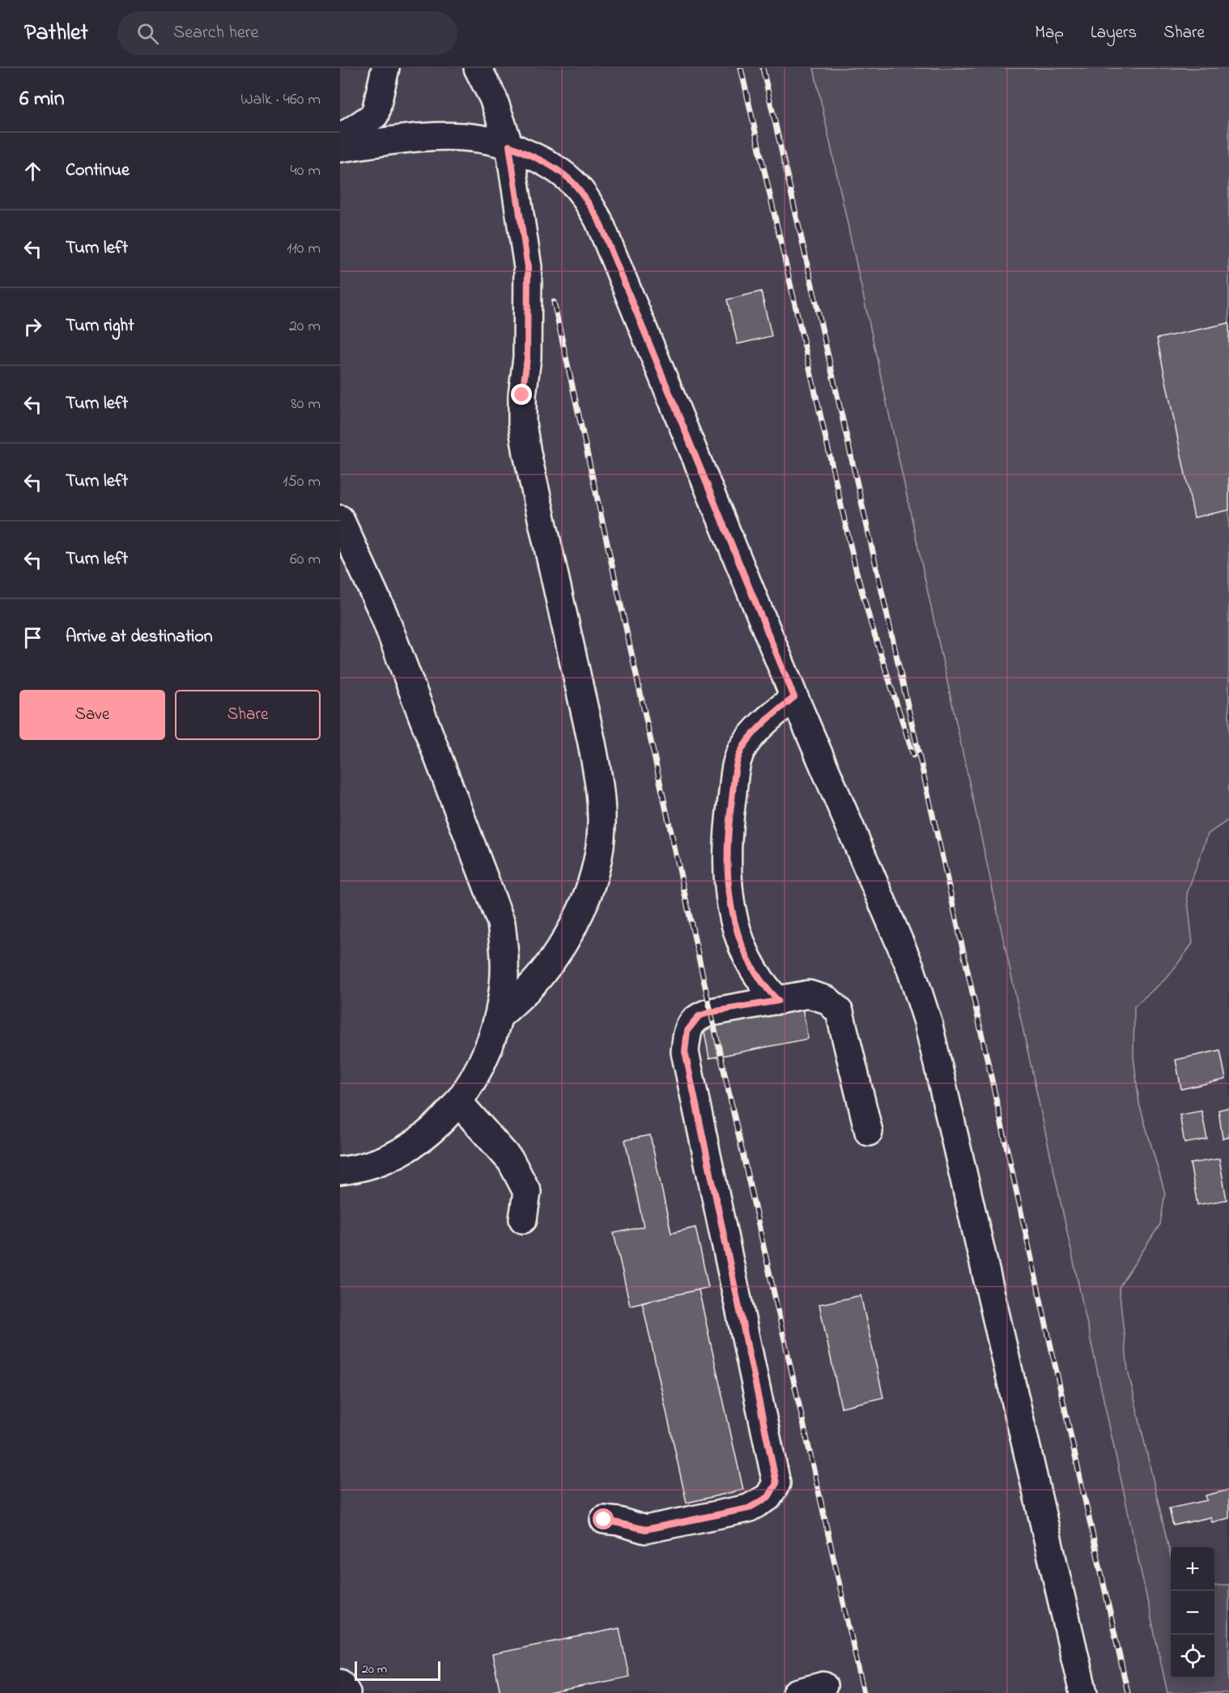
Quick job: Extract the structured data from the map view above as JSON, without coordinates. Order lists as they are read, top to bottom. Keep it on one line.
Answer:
{"scale_bar":"20 m","page":{"header":"Pathlet","search":"Search here","nav":["Map","Layers","Share"],"heading":["6 min","Walk · 460 m"],"list":[["Continue","40 m"],["Turn left","110 m"],["Turn right","20 m"],["Turn left","80 m"],["Turn left","150 m"],["Turn left","60 m"],"Arrive at destination"],"buttons":["Save","Share"],"map_buttons":["+","−"],"scale":"20 m"}}
